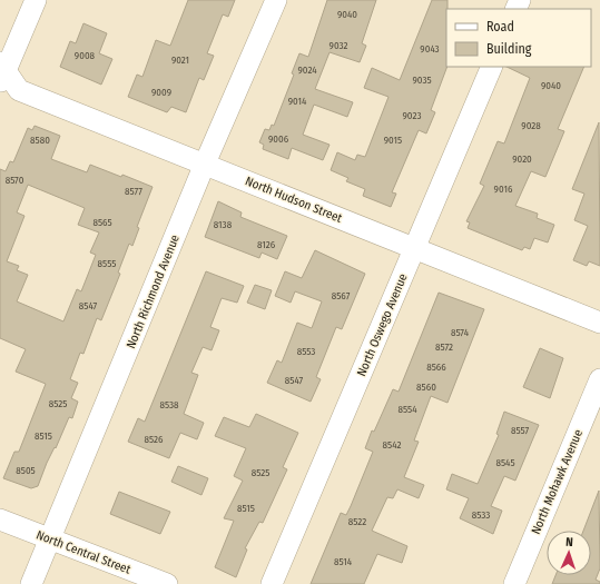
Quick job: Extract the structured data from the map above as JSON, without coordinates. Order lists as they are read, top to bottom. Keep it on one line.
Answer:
{"streets":{"street":["North Hudson Street","North Richmond Avenue","North Oswego Avenue","North Mohawk Avenue","North Central Street"]},"crossings":[["North Hudson Street","North Richmond Avenue"],["North Hudson Street","North Oswego Avenue"],["North Richmond Avenue","North Central Street"]],"house_numbers":["9040","9032","9043","9008","9021","9024","9035","9040","9009","9014","9023","9028","9006","8580","9015","9020","8570","9016","8577","8565","8138","8126","8555","8567","8547","8574","8572","8553","8566","8547","8560","8525","8538","8554","8557","8515","8526","8542","8545","8505","8525","8515","8533","8522","8514"],"legend":["Road","Building"],"north":"top"}
